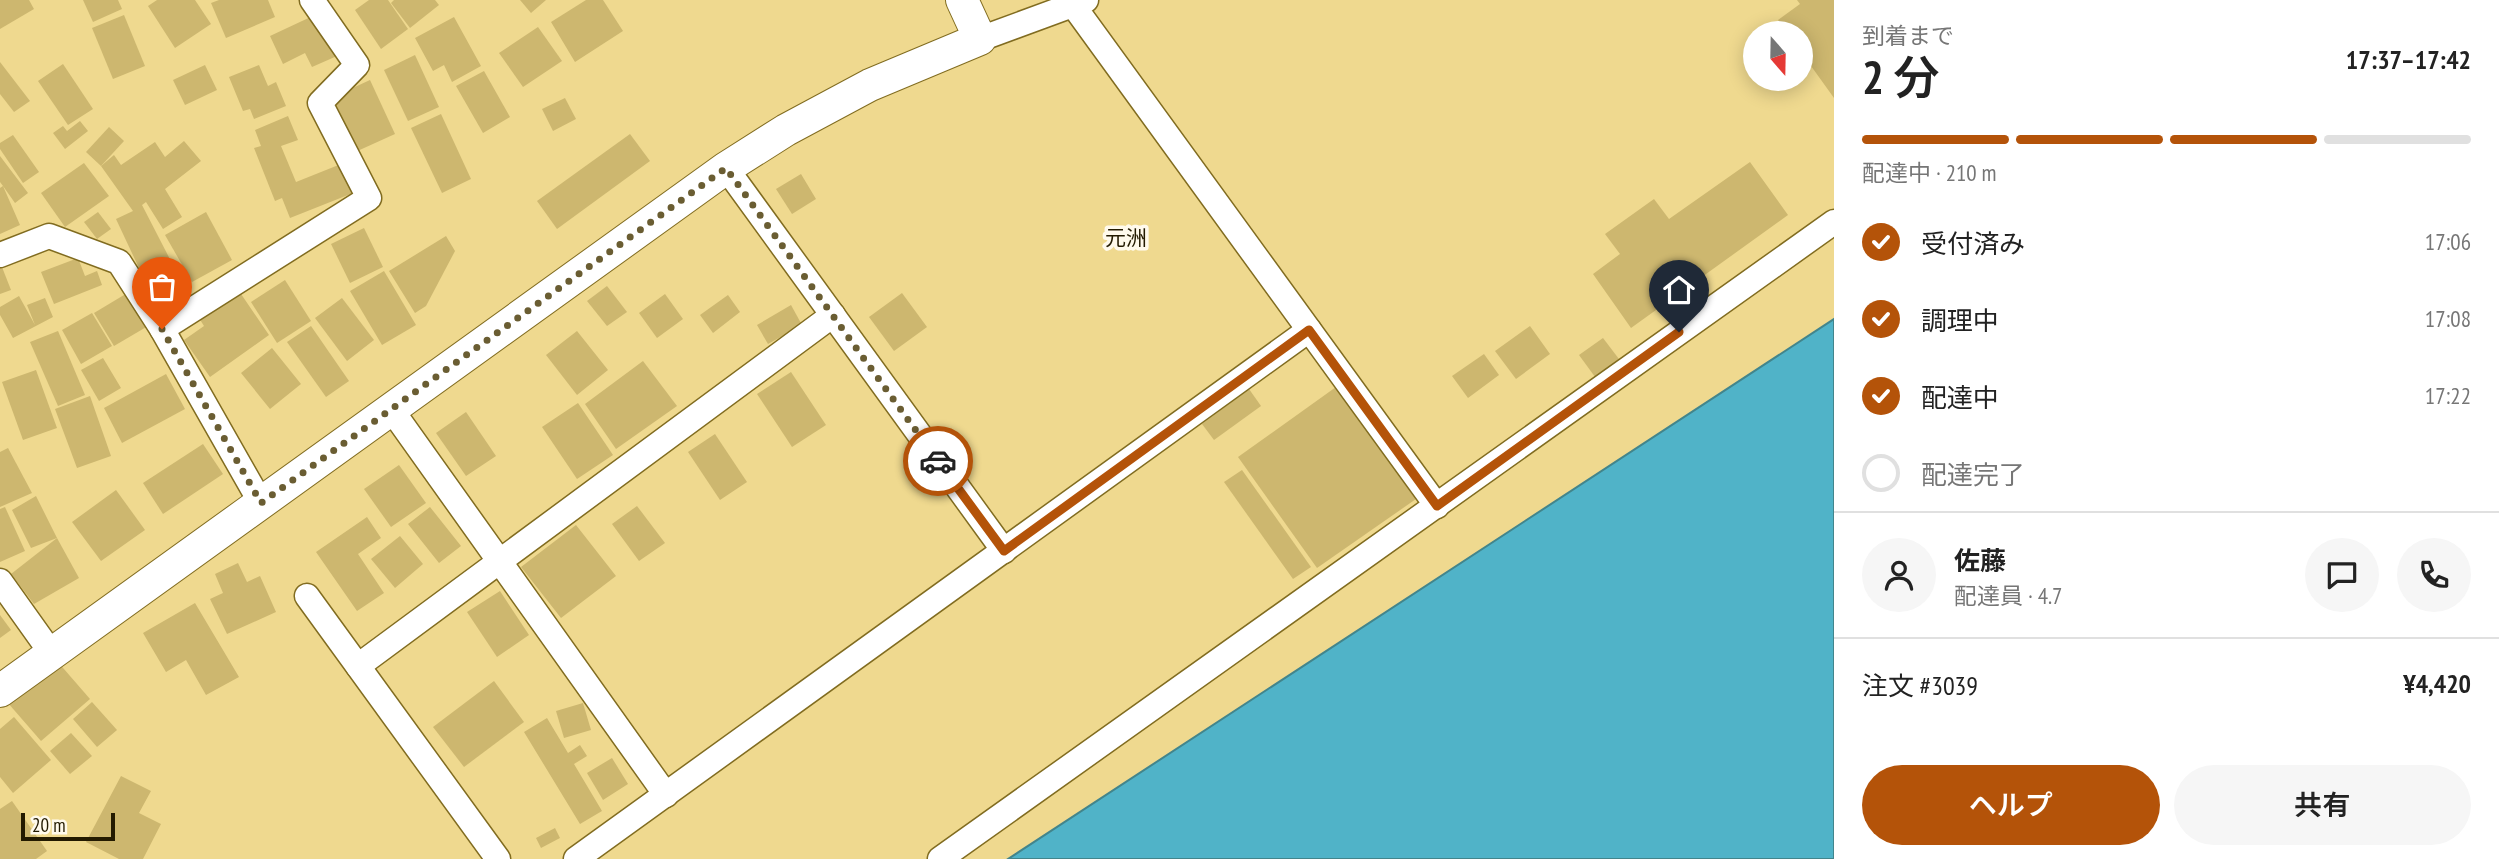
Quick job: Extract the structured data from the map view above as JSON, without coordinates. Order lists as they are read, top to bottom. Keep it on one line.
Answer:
{"districts":["元洲"],"scale_bar":"20 m","north":"bottom","page":{"heading":["2 分","到着まで","17:37–17:42"],"panel":["佐藤","配達員 · 4.7","注文 #3039","¥4,420"],"bar":"配達中 · 210 m","list":[["受付済み","17:06"],["調理中","17:08"],["配達中","17:22"],"配達完了"],"buttons":["ヘルプ","共有"],"scale":"20 m"}}
